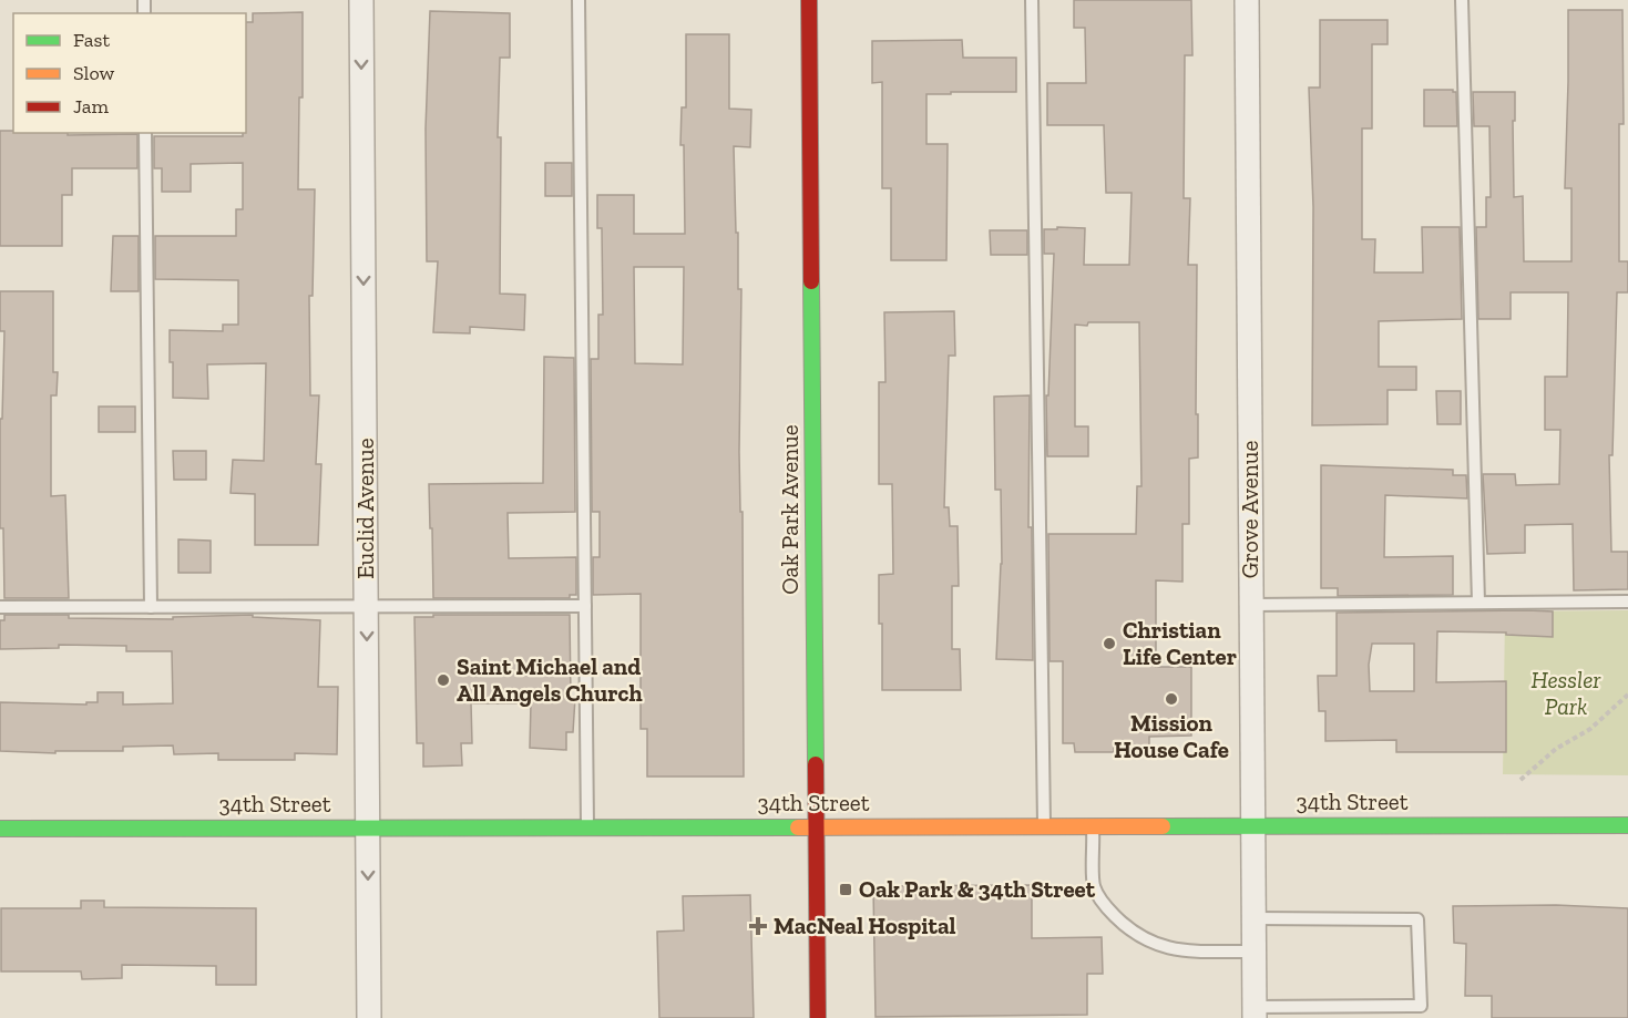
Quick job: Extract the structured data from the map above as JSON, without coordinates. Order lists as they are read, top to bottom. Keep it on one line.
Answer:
{"streets":{"street":["Euclid Avenue","Oak Park Avenue","Grove Avenue","34th Street"]},"crossings":[["Euclid Avenue","34th Street"],["Oak Park Avenue","34th Street"],["Grove Avenue","34th Street"]],"one_way":["Euclid Avenue"],"parks":["Hessler Park"],"places":{"other":["Christian Life Center","Saint Michael and All Angels Church","Mission House Cafe"],"transit":["Oak Park & 34th Street"],"health":["MacNeal Hospital"]},"legend":["Fast","Slow","Jam"]}
